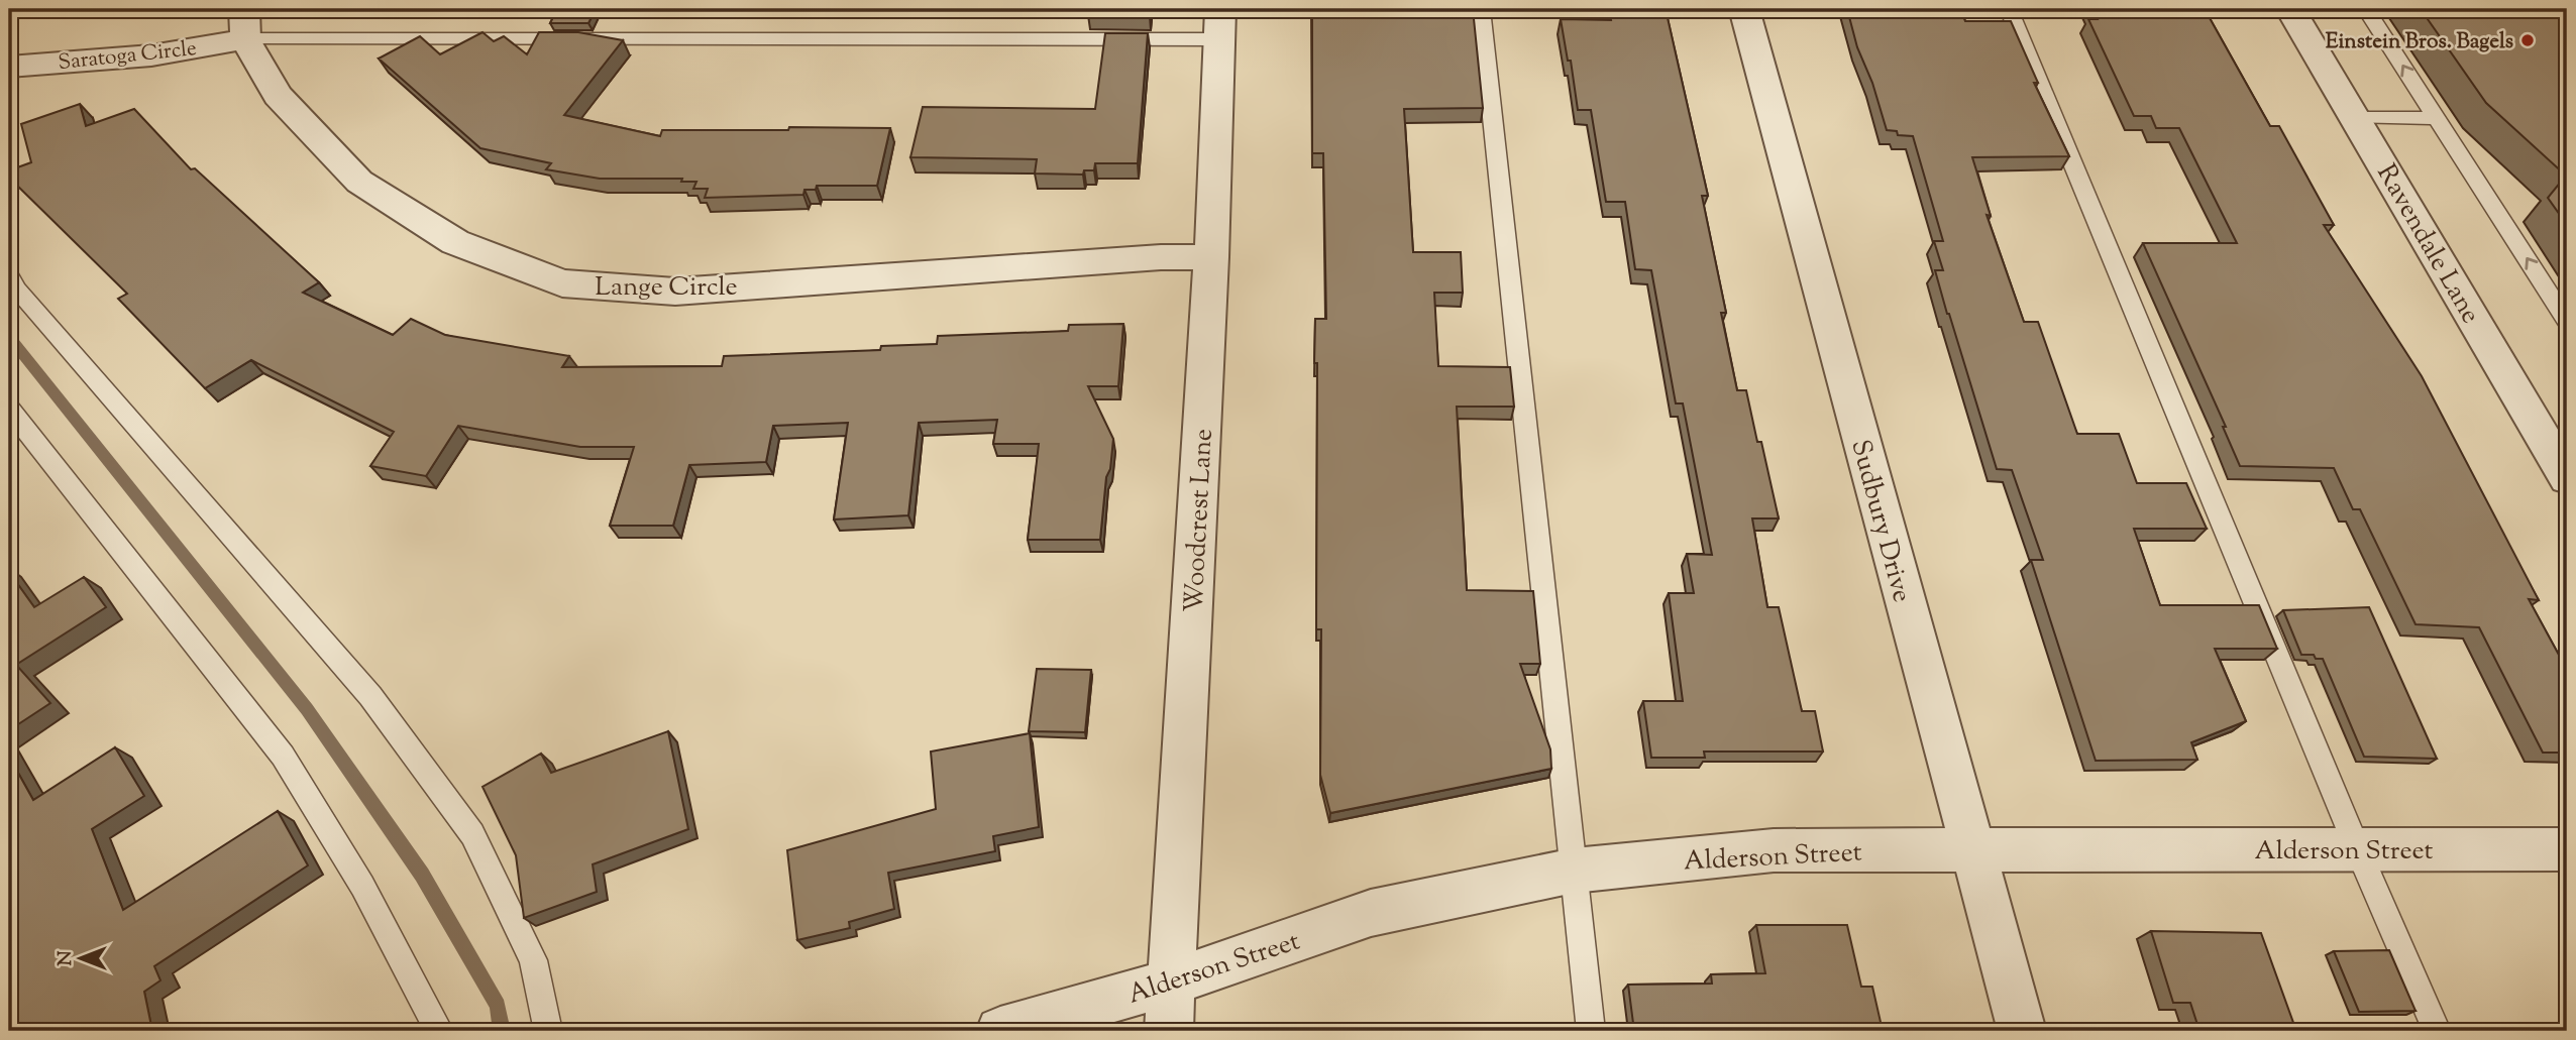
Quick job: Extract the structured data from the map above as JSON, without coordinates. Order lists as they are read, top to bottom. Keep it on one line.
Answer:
{"streets":{"street":["Saratoga Circle","Ravendale Lane","Lange Circle","Woodcrest Lane","Sudbury Drive","Alderson Street"]},"crossings":[["Saratoga Circle","Lange Circle"],["Lange Circle","Woodcrest Lane"],["Woodcrest Lane","Alderson Street"],["Sudbury Drive","Alderson Street"]],"places":["Einstein Bros. Bagels"],"north":"left"}
